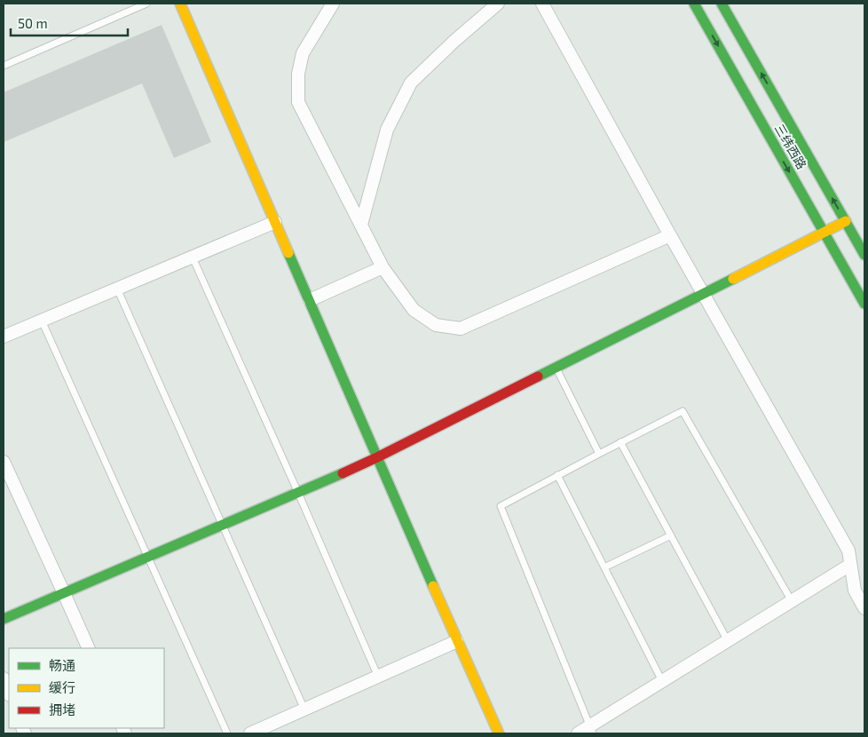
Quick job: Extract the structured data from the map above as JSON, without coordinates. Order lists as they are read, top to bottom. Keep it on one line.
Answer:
{"streets":{"street":["三纬西路"]},"legend":["畅通","缓行","拥堵"],"scale_bar":"50 m"}
